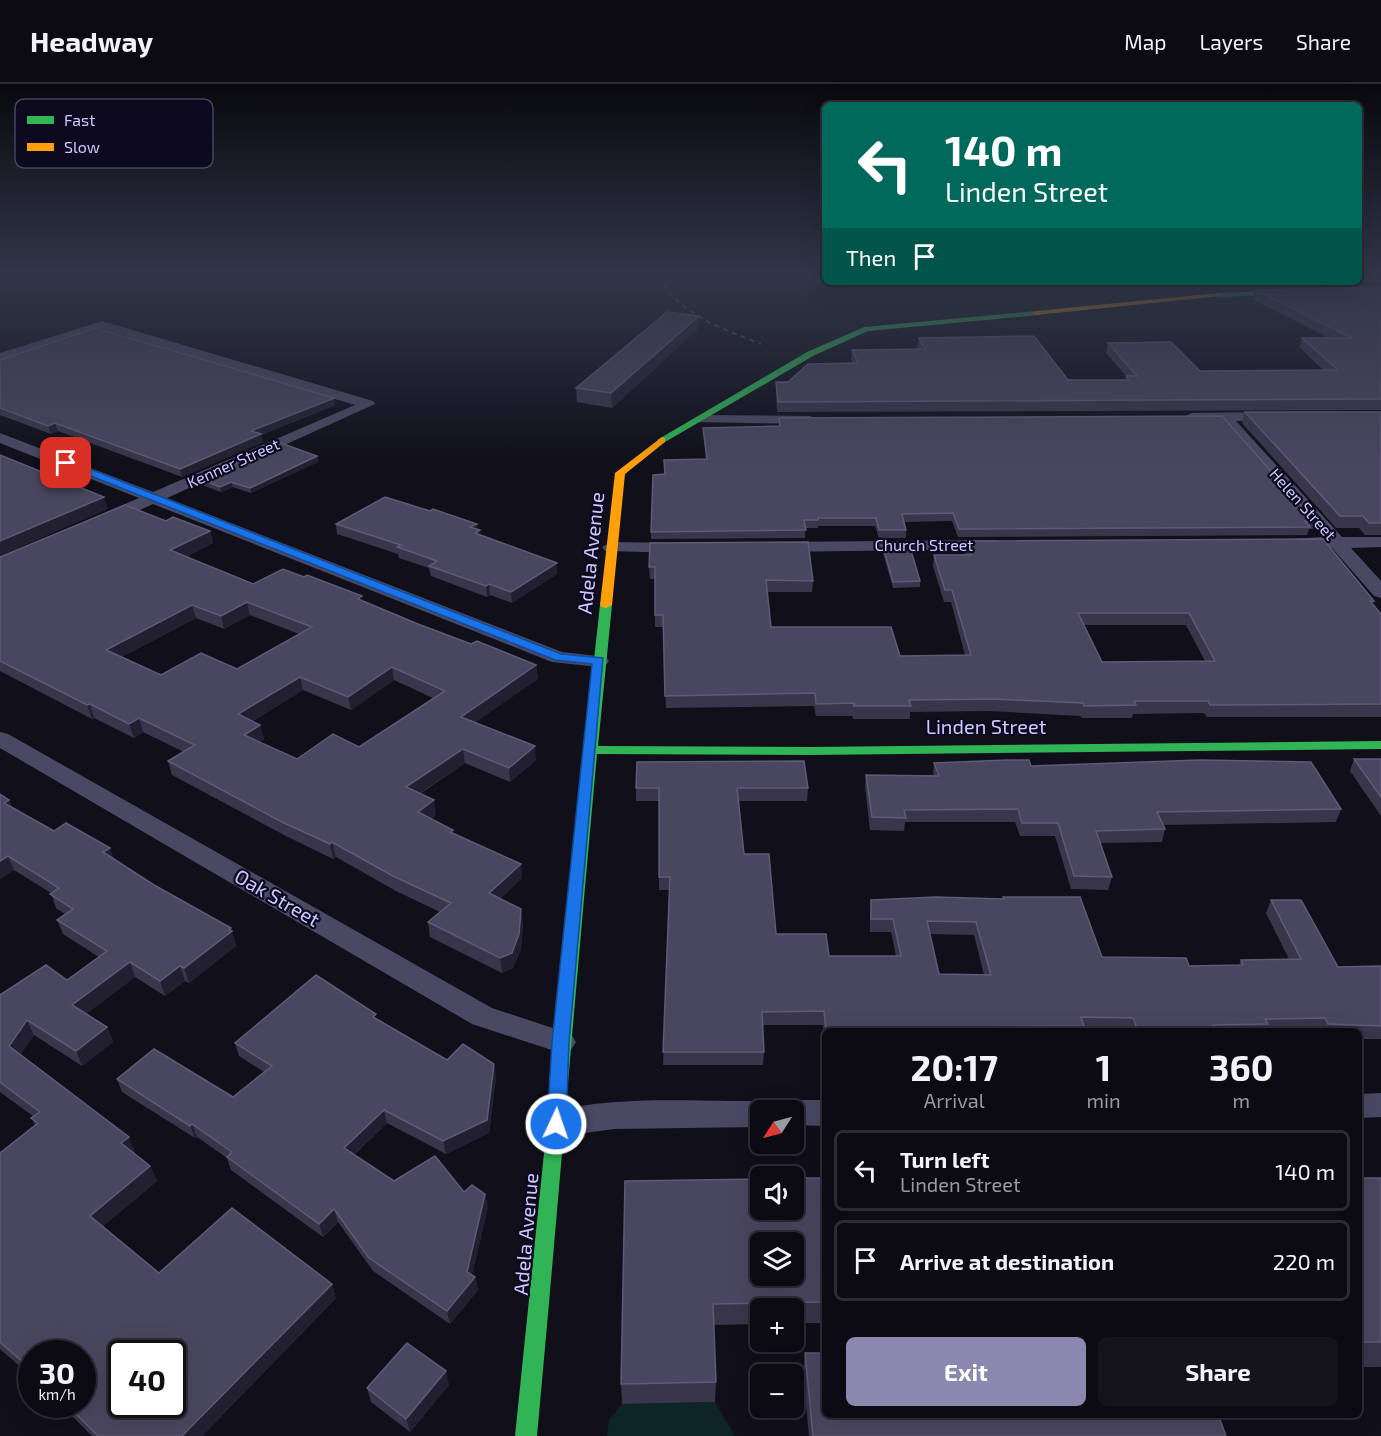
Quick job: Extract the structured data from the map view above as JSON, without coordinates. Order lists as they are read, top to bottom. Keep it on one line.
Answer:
{"streets":{"street":["Kenner Street","Helen Street","Church Street","Adela Avenue","Linden Street","Oak Street"]},"crossings":[["Adela Avenue","Linden Street"],["Adela Avenue","Oak Street"]],"legend":["Fast","Slow"],"north":"bottom left","page":{"header":"Headway","nav":["Map","Layers","Share"],"turn":["140 m","Linden Street"],"then":"Then","eta":["20:17","Arrival","1","min","360","m"],"map_buttons":["+","−"],"list":[{"name":"Turn left","note":"Linden Street","value":"140 m"},{"name":"Arrive at destination","value":"220 m"}],"buttons":["Exit","Share"],"speed":"30 km/h","limit":"40"}}
